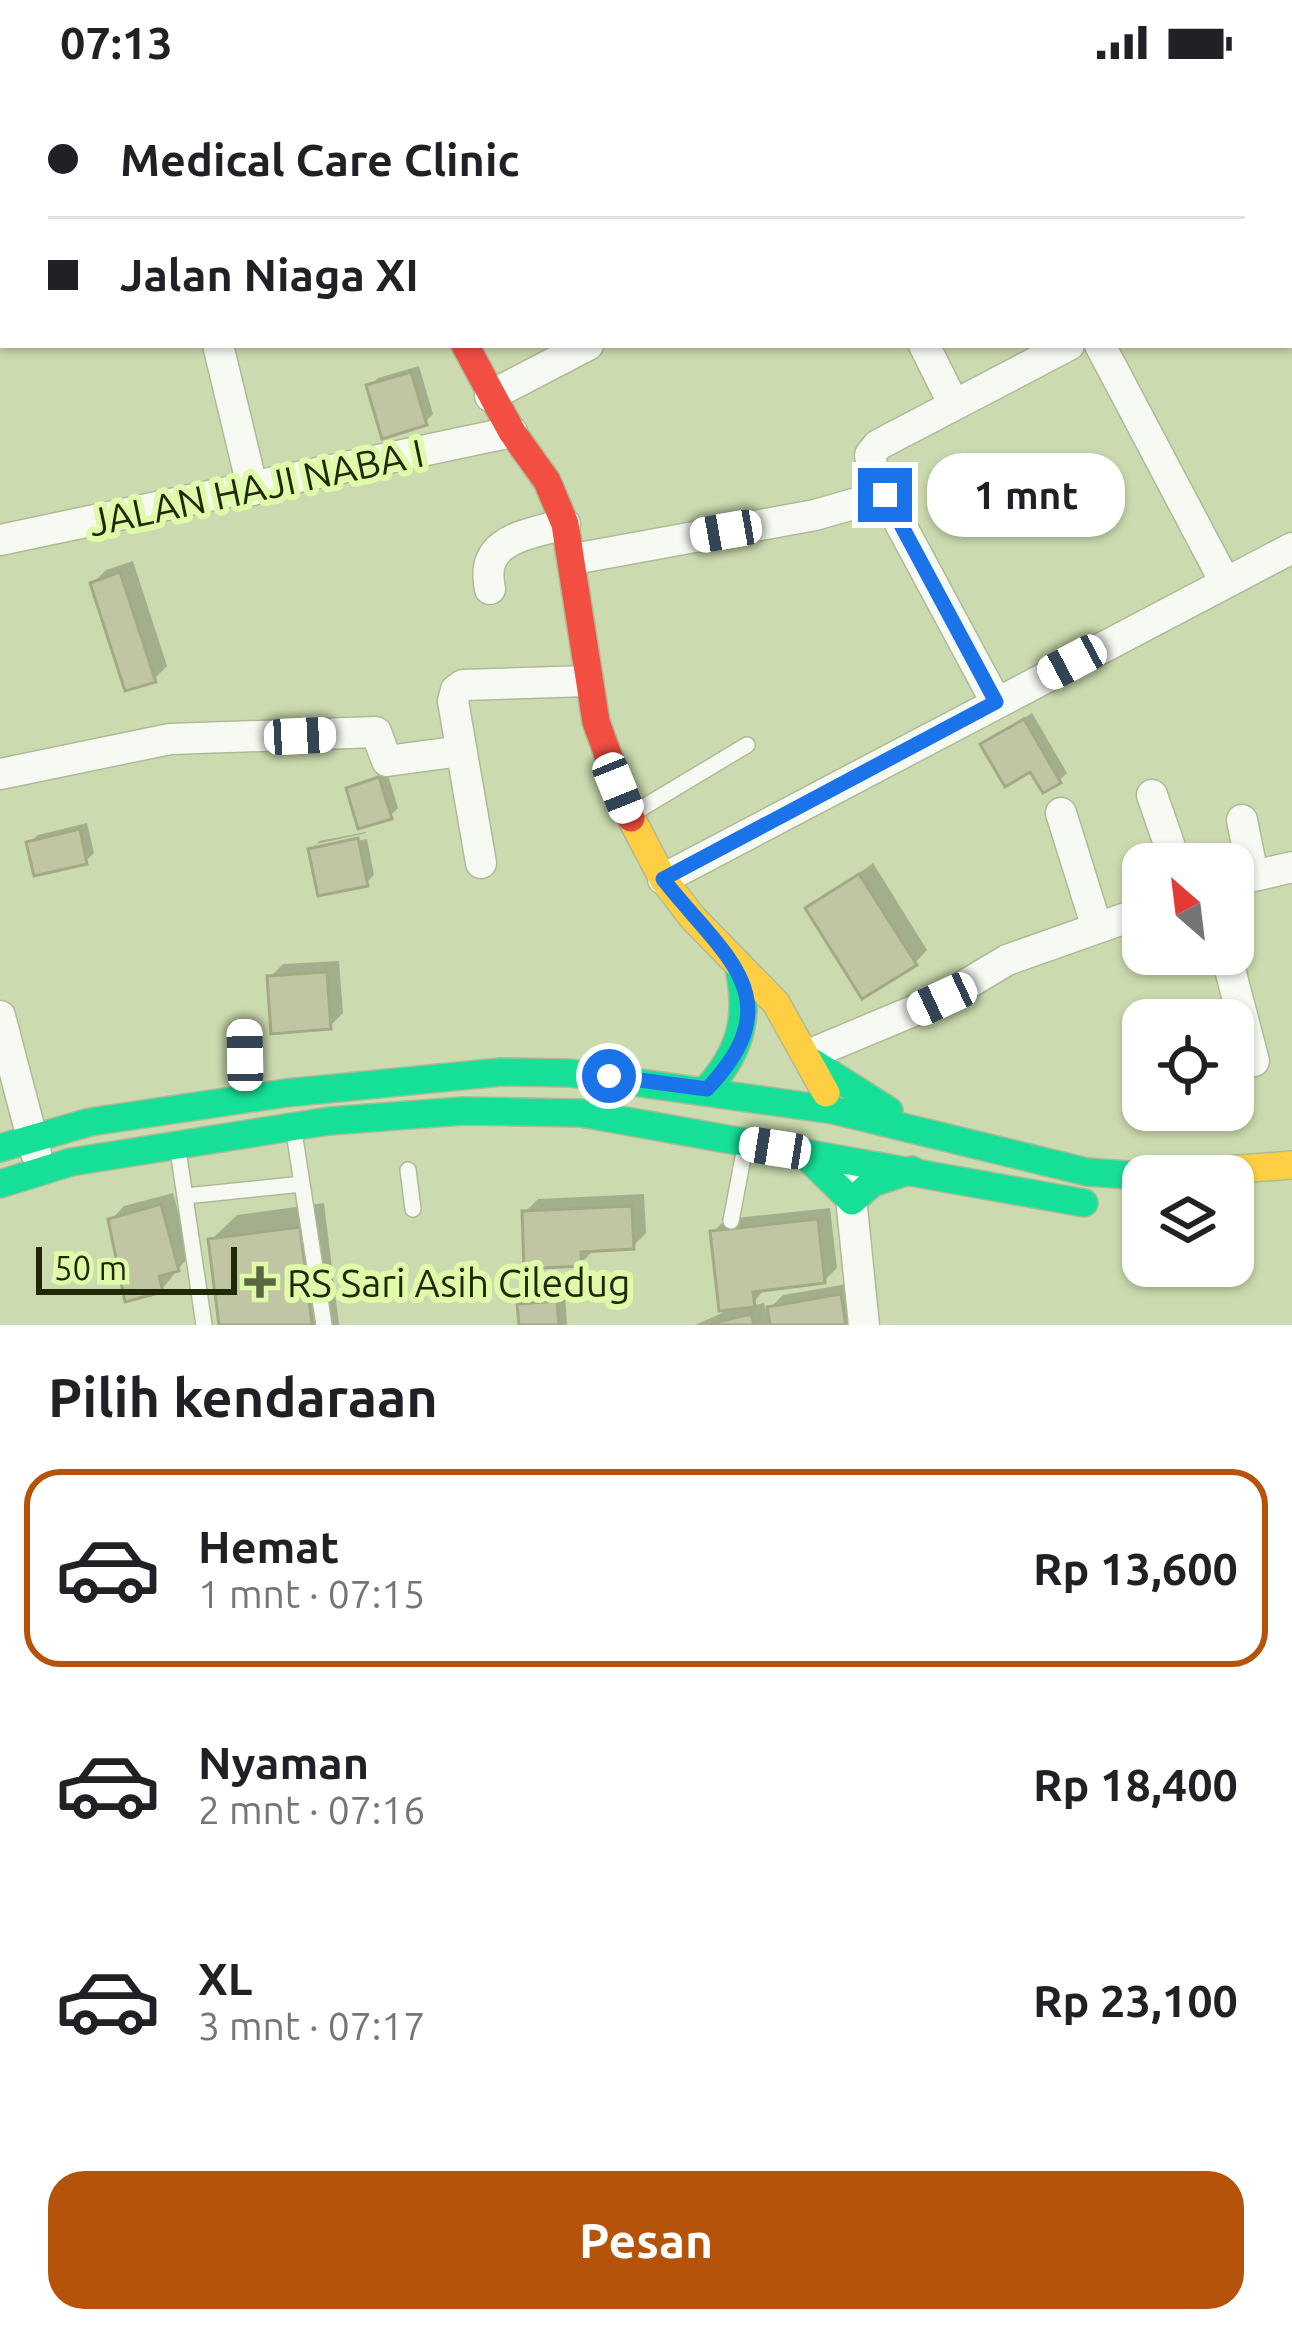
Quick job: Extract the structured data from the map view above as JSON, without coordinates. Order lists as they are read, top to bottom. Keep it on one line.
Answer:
{"streets":{"street":["JALAN HAJI NABA I"]},"places":{"health":["RS Sari Asih Ciledug"]},"scale_bar":"50 m","north":"top left","page":{"status":"07:13","banner":["Medical Care Clinic","Jalan Niaga XI"],"bubble":"1 mnt","scale":"50 m","heading":"Pilih kendaraan","list":[{"name":"Hemat","note":"1 mnt · 07:15","value":"Rp 13,600"},{"name":"Nyaman","note":"2 mnt · 07:16","value":"Rp 18,400"},{"name":"XL","note":"3 mnt · 07:17","value":"Rp 23,100"}],"buttons":"Pesan"}}
